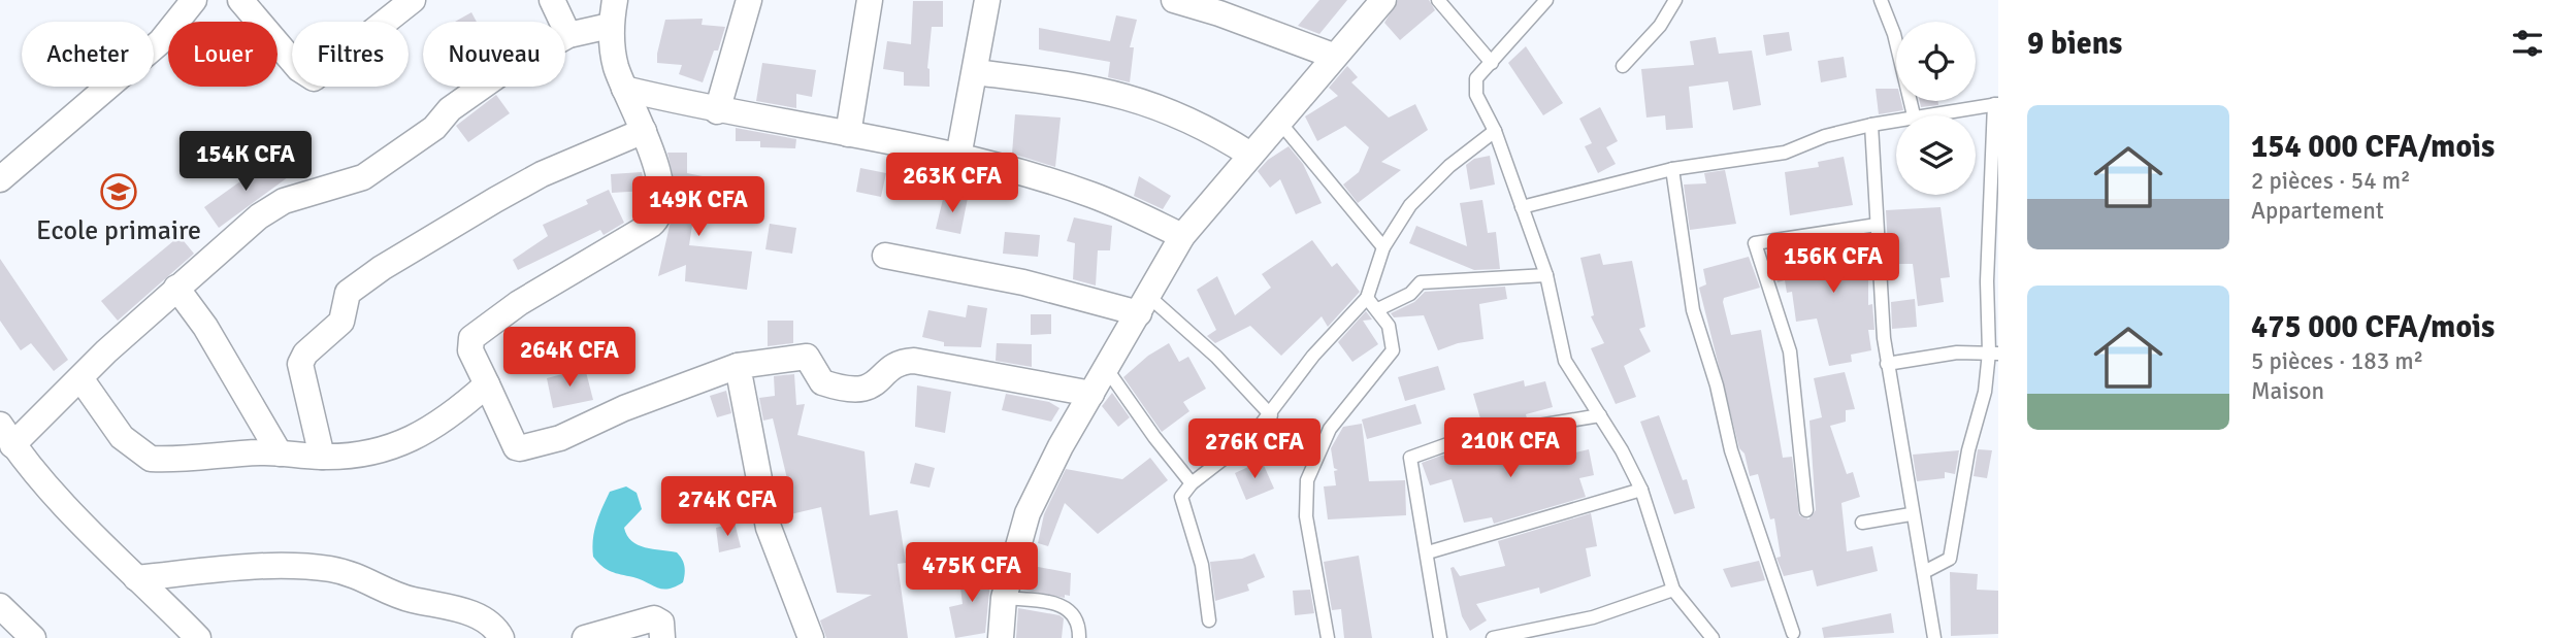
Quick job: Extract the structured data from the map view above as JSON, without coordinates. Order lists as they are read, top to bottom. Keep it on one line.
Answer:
{"places":{"school or university":["Ecole primaire"]},"page":{"heading":"9 biens","chip":["Acheter","Louer","Filtres","Nouveau"],"list":[{"name":"154 000 CFA/mois","note":"2 pièces · 54 m² · Appartement"},{"name":"475 000 CFA/mois","note":"5 pièces · 183 m² · Maison"}],"price":["154K CFA","263K CFA","149K CFA","156K CFA","264K CFA","210K CFA","276K CFA","274K CFA","475K CFA"]}}
